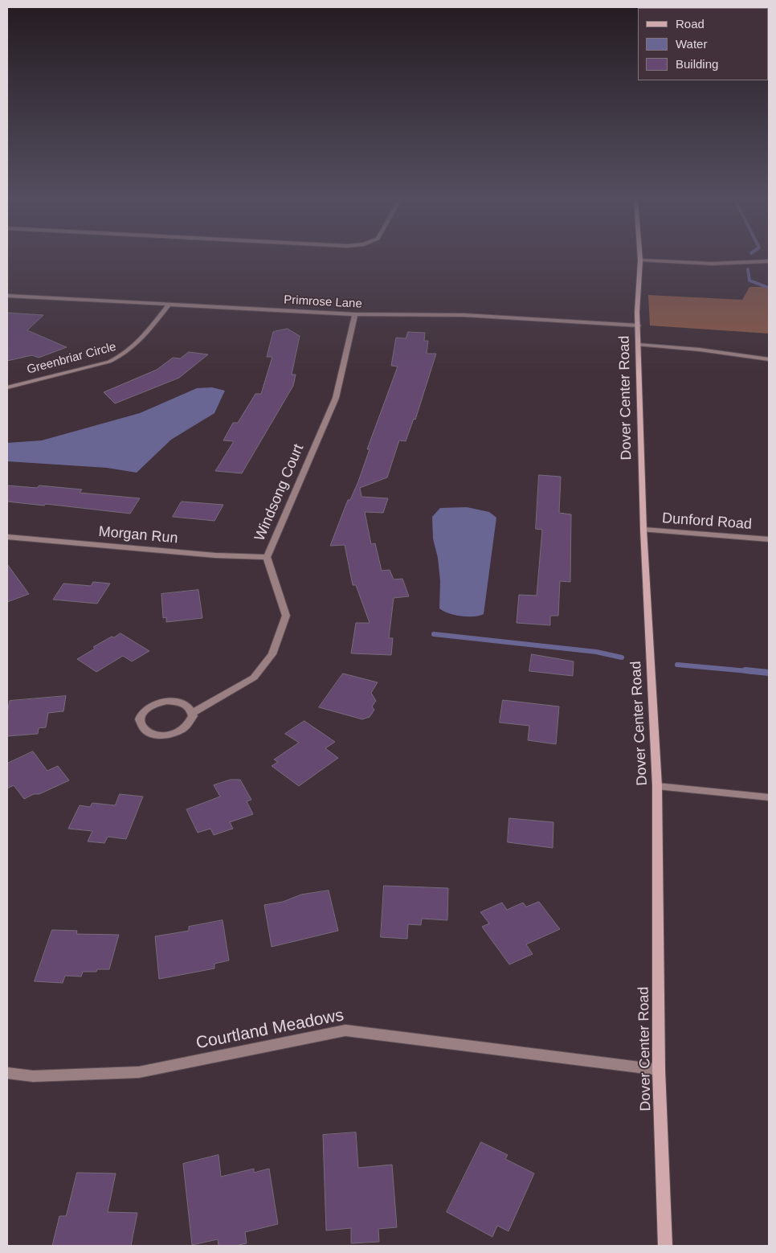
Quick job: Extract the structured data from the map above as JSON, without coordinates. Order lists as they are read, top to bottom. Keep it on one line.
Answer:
{"streets":{"street":["Primrose Lane","Greenbriar Circle","Dover Center Road","Windsong Court","Dunford Road","Morgan Run","Courtland Meadows"]},"crossings":[["Primrose Lane","Greenbriar Circle"],["Primrose Lane","Dover Center Road"],["Primrose Lane","Windsong Court"],["Dover Center Road","Dunford Road"],["Dover Center Road","Courtland Meadows"],["Windsong Court","Morgan Run"]],"legend":["Road","Water","Building"]}
